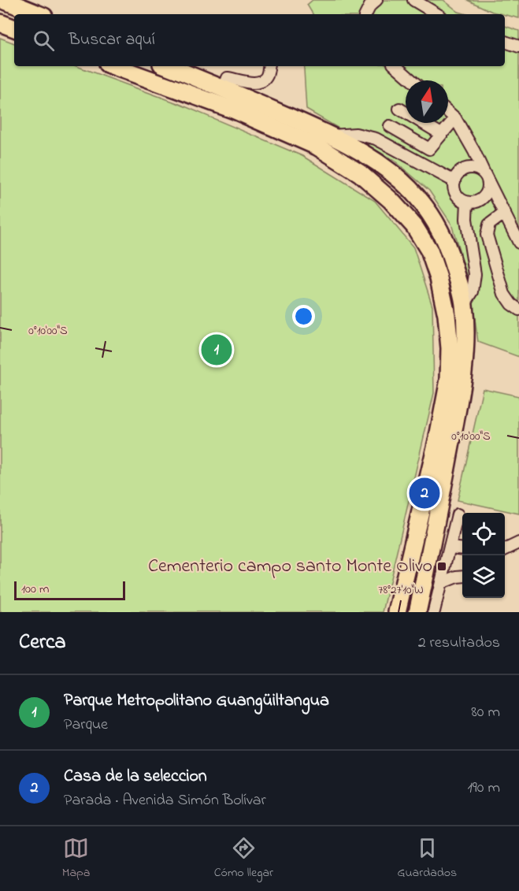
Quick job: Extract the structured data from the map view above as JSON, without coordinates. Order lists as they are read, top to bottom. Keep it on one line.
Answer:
{"places":{"transit":["Cementerio campo santo Monte Olivo"]},"scale_bar":"100 m","north":"top","page":{"search":"Buscar aquí","pins":["1","2"],"scale":"100 m","heading":["Cerca","2 resultados"],"list":[{"mark":"1","name":"Parque Metropolitano Guangüiltangua","note":"Parque","value":"80 m"},{"mark":"2","name":"Casa de la seleccion","note":"Parada · Avenida Simón Bolívar","value":"190 m"}],"nav":["Mapa","Cómo llegar","Guardados"]},"coordinates":["0°10'00\"S","78°27'10\"W"]}
